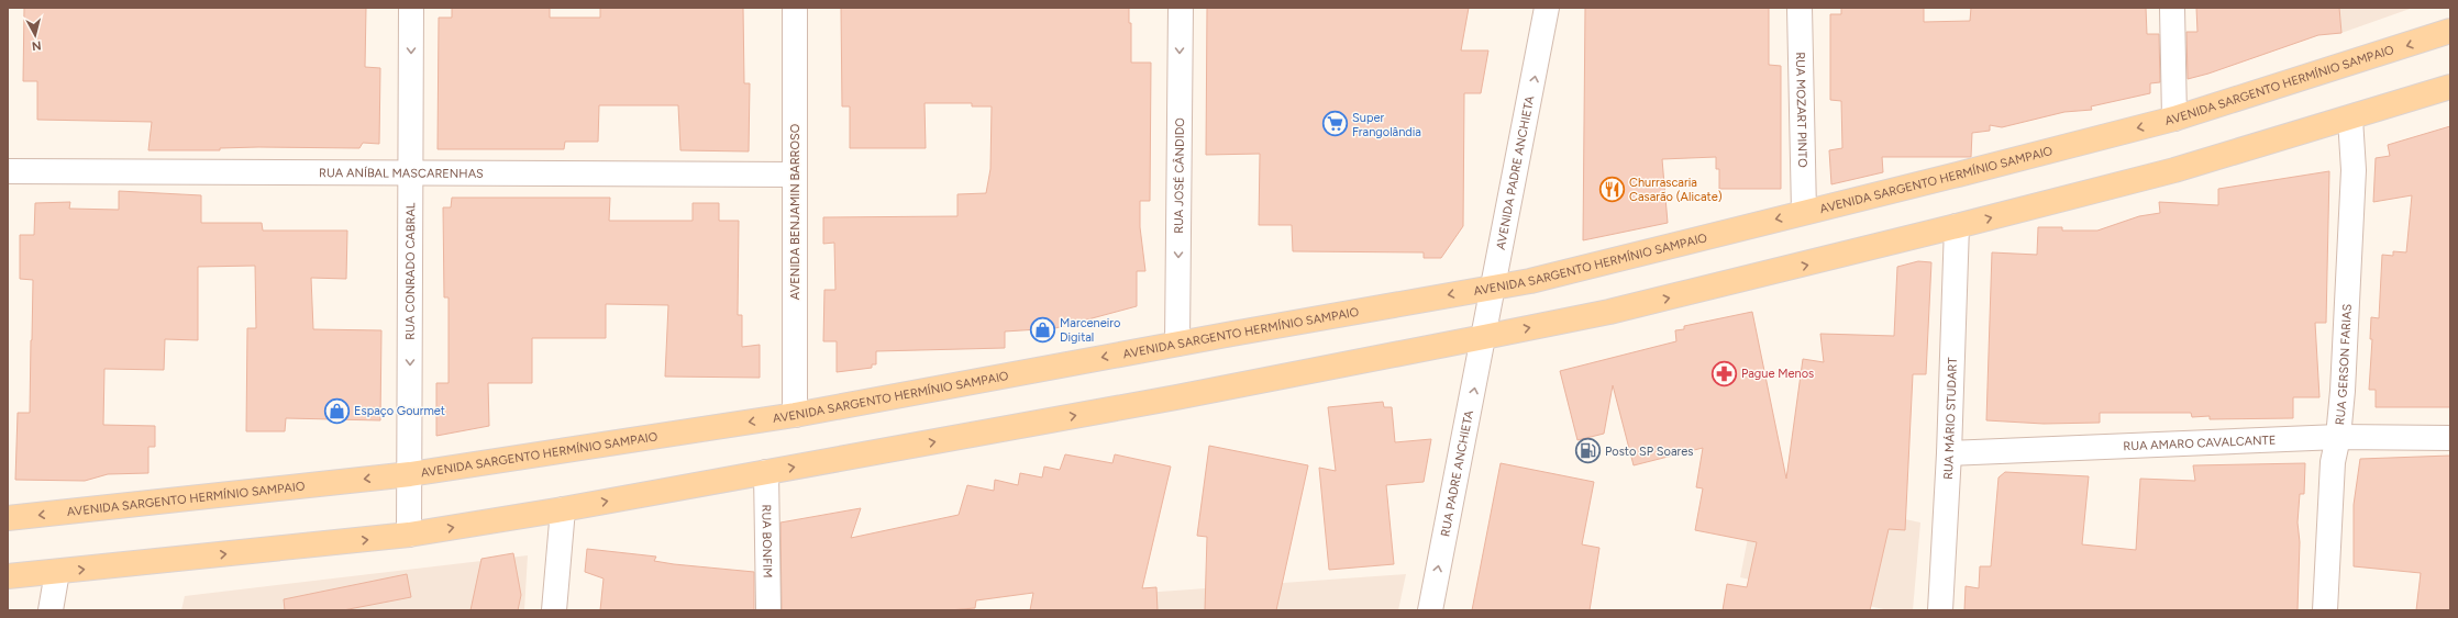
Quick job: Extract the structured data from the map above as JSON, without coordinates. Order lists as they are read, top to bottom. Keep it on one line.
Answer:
{"streets":{"main road":["AVENIDA SARGENTO HERMÍNIO SAMPAIO"],"street":["RUA MOZART PINTO","AVENIDA PADRE ANCHIETA","RUA ANÍBAL MASCARENHAS","RUA JOSÉ CÂNDIDO","AVENIDA BENJAMIN BARROSO","RUA CONRADO CABRAL","RUA GERSON FARIAS","RUA MÁRIO STUDART","RUA AMARO CAVALCANTE","RUA PADRE ANCHIETA","RUA BONFIM"]},"crossings":[["AVENIDA SARGENTO HERMÍNIO SAMPAIO","RUA MOZART PINTO"],["AVENIDA SARGENTO HERMÍNIO SAMPAIO","AVENIDA PADRE ANCHIETA"],["AVENIDA SARGENTO HERMÍNIO SAMPAIO","RUA JOSÉ CÂNDIDO"],["AVENIDA SARGENTO HERMÍNIO SAMPAIO","AVENIDA BENJAMIN BARROSO"],["AVENIDA SARGENTO HERMÍNIO SAMPAIO","RUA CONRADO CABRAL"],["AVENIDA PADRE ANCHIETA","RUA PADRE ANCHIETA"],["RUA ANÍBAL MASCARENHAS","AVENIDA BENJAMIN BARROSO"],["RUA ANÍBAL MASCARENHAS","RUA CONRADO CABRAL"],["RUA GERSON FARIAS","RUA AMARO CAVALCANTE"],["RUA MÁRIO STUDART","RUA AMARO CAVALCANTE"]],"one_way":["AVENIDA PADRE ANCHIETA","RUA JOSÉ CÂNDIDO","RUA CONRADO CABRAL","RUA PADRE ANCHIETA"],"places":{"supermarket":["Super Frangolândia"],"restaurant":["Churrascaria Casarão (Alicate)"],"shop":["Marceneiro Digital","Espaço Gourmet"],"pharmacy":["Pague Menos"],"fuel station":["Posto SP Soares"]},"north":"bottom"}
